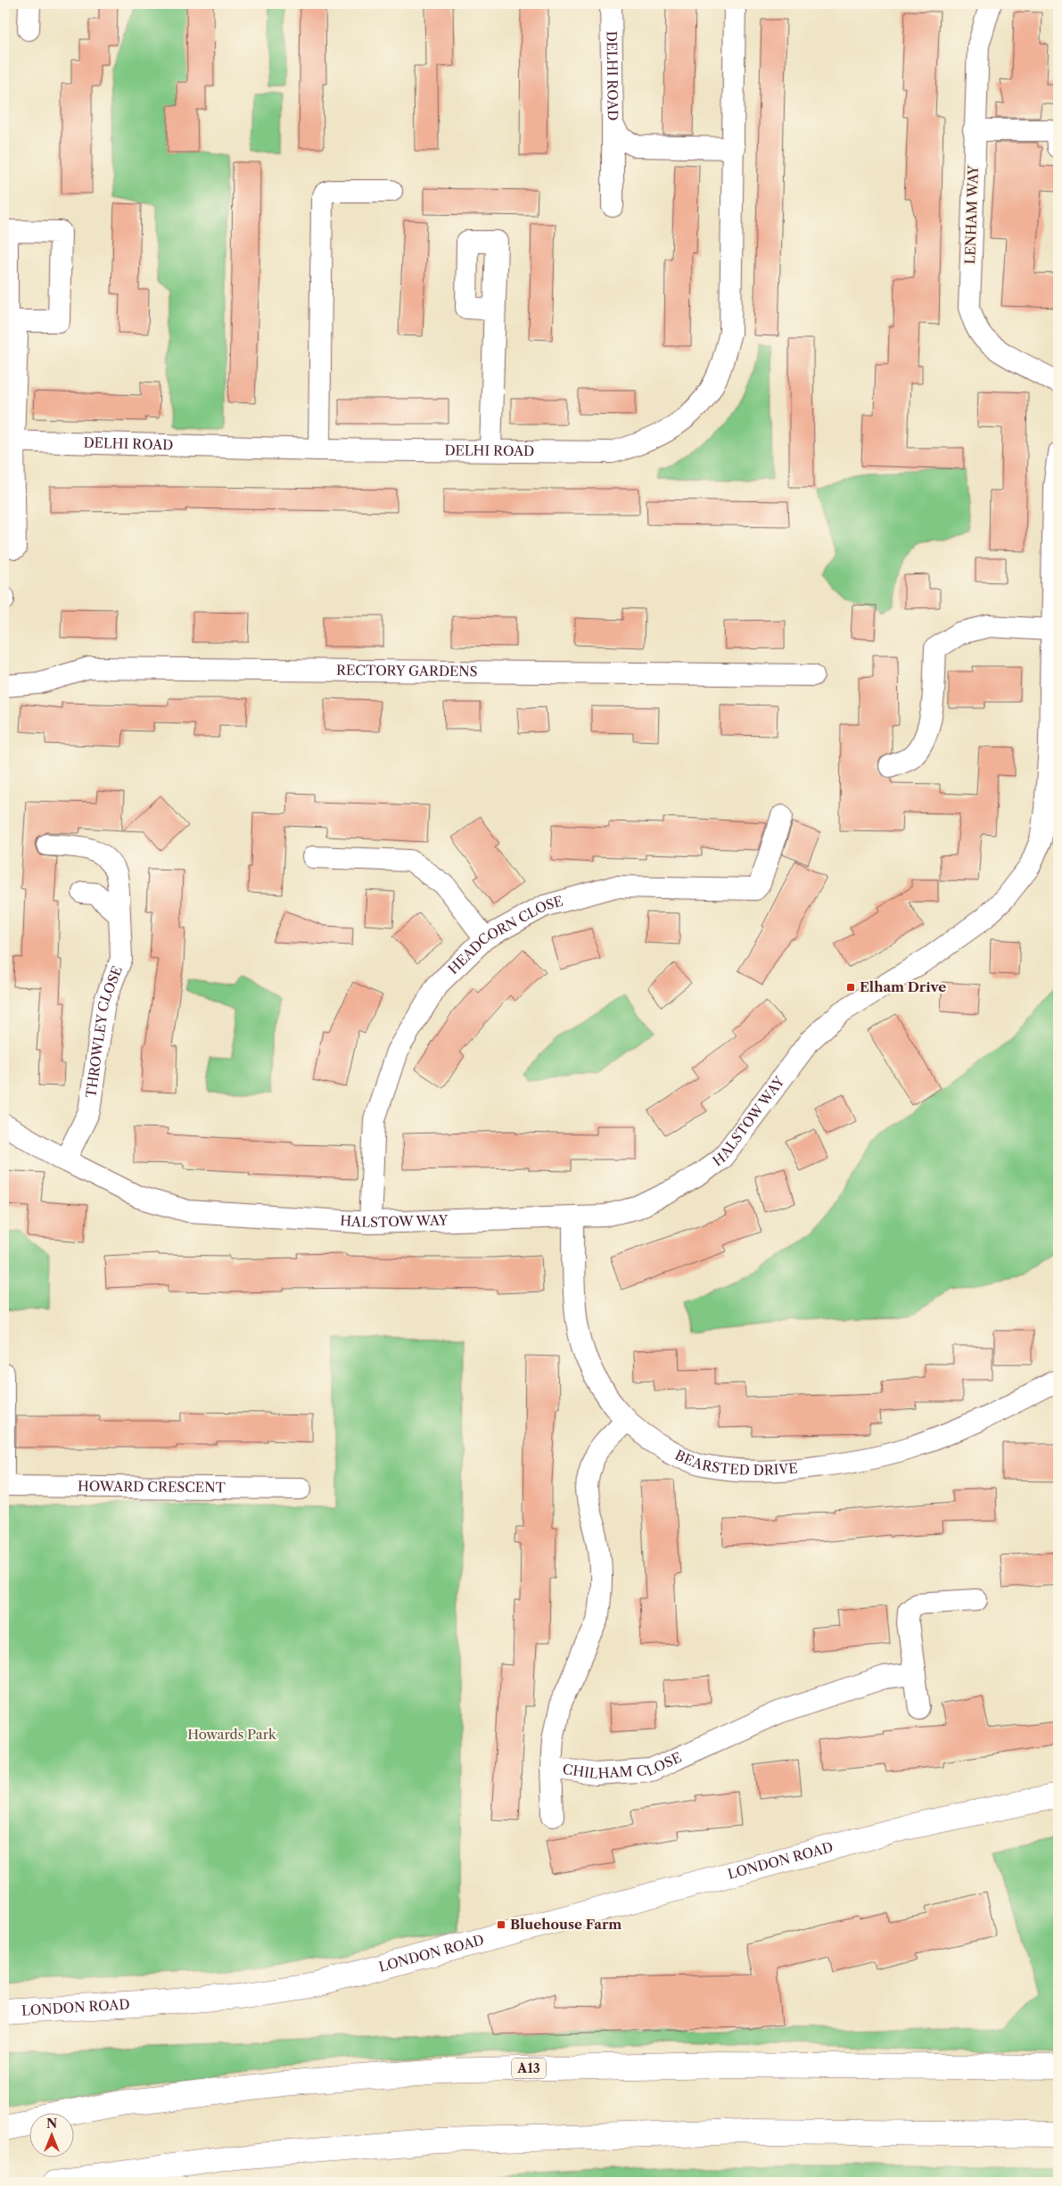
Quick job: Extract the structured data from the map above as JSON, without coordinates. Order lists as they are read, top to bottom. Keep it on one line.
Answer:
{"streets":{"main road":["LONDON ROAD","A13"],"street":["DELHI ROAD","LENHAM WAY","RECTORY GARDENS","HEADCORN CLOSE","THROWLEY CLOSE","HALSTOW WAY","BEARSTED DRIVE","HOWARD CRESCENT","CHILHAM CLOSE"]},"crossings":[["HEADCORN CLOSE","HALSTOW WAY"],["THROWLEY CLOSE","HALSTOW WAY"],["HALSTOW WAY","BEARSTED DRIVE"],["BEARSTED DRIVE","CHILHAM CLOSE"]],"parks":["Howards Park"],"places":{"transit":["Elham Drive","Bluehouse Farm"]},"north":"top"}
